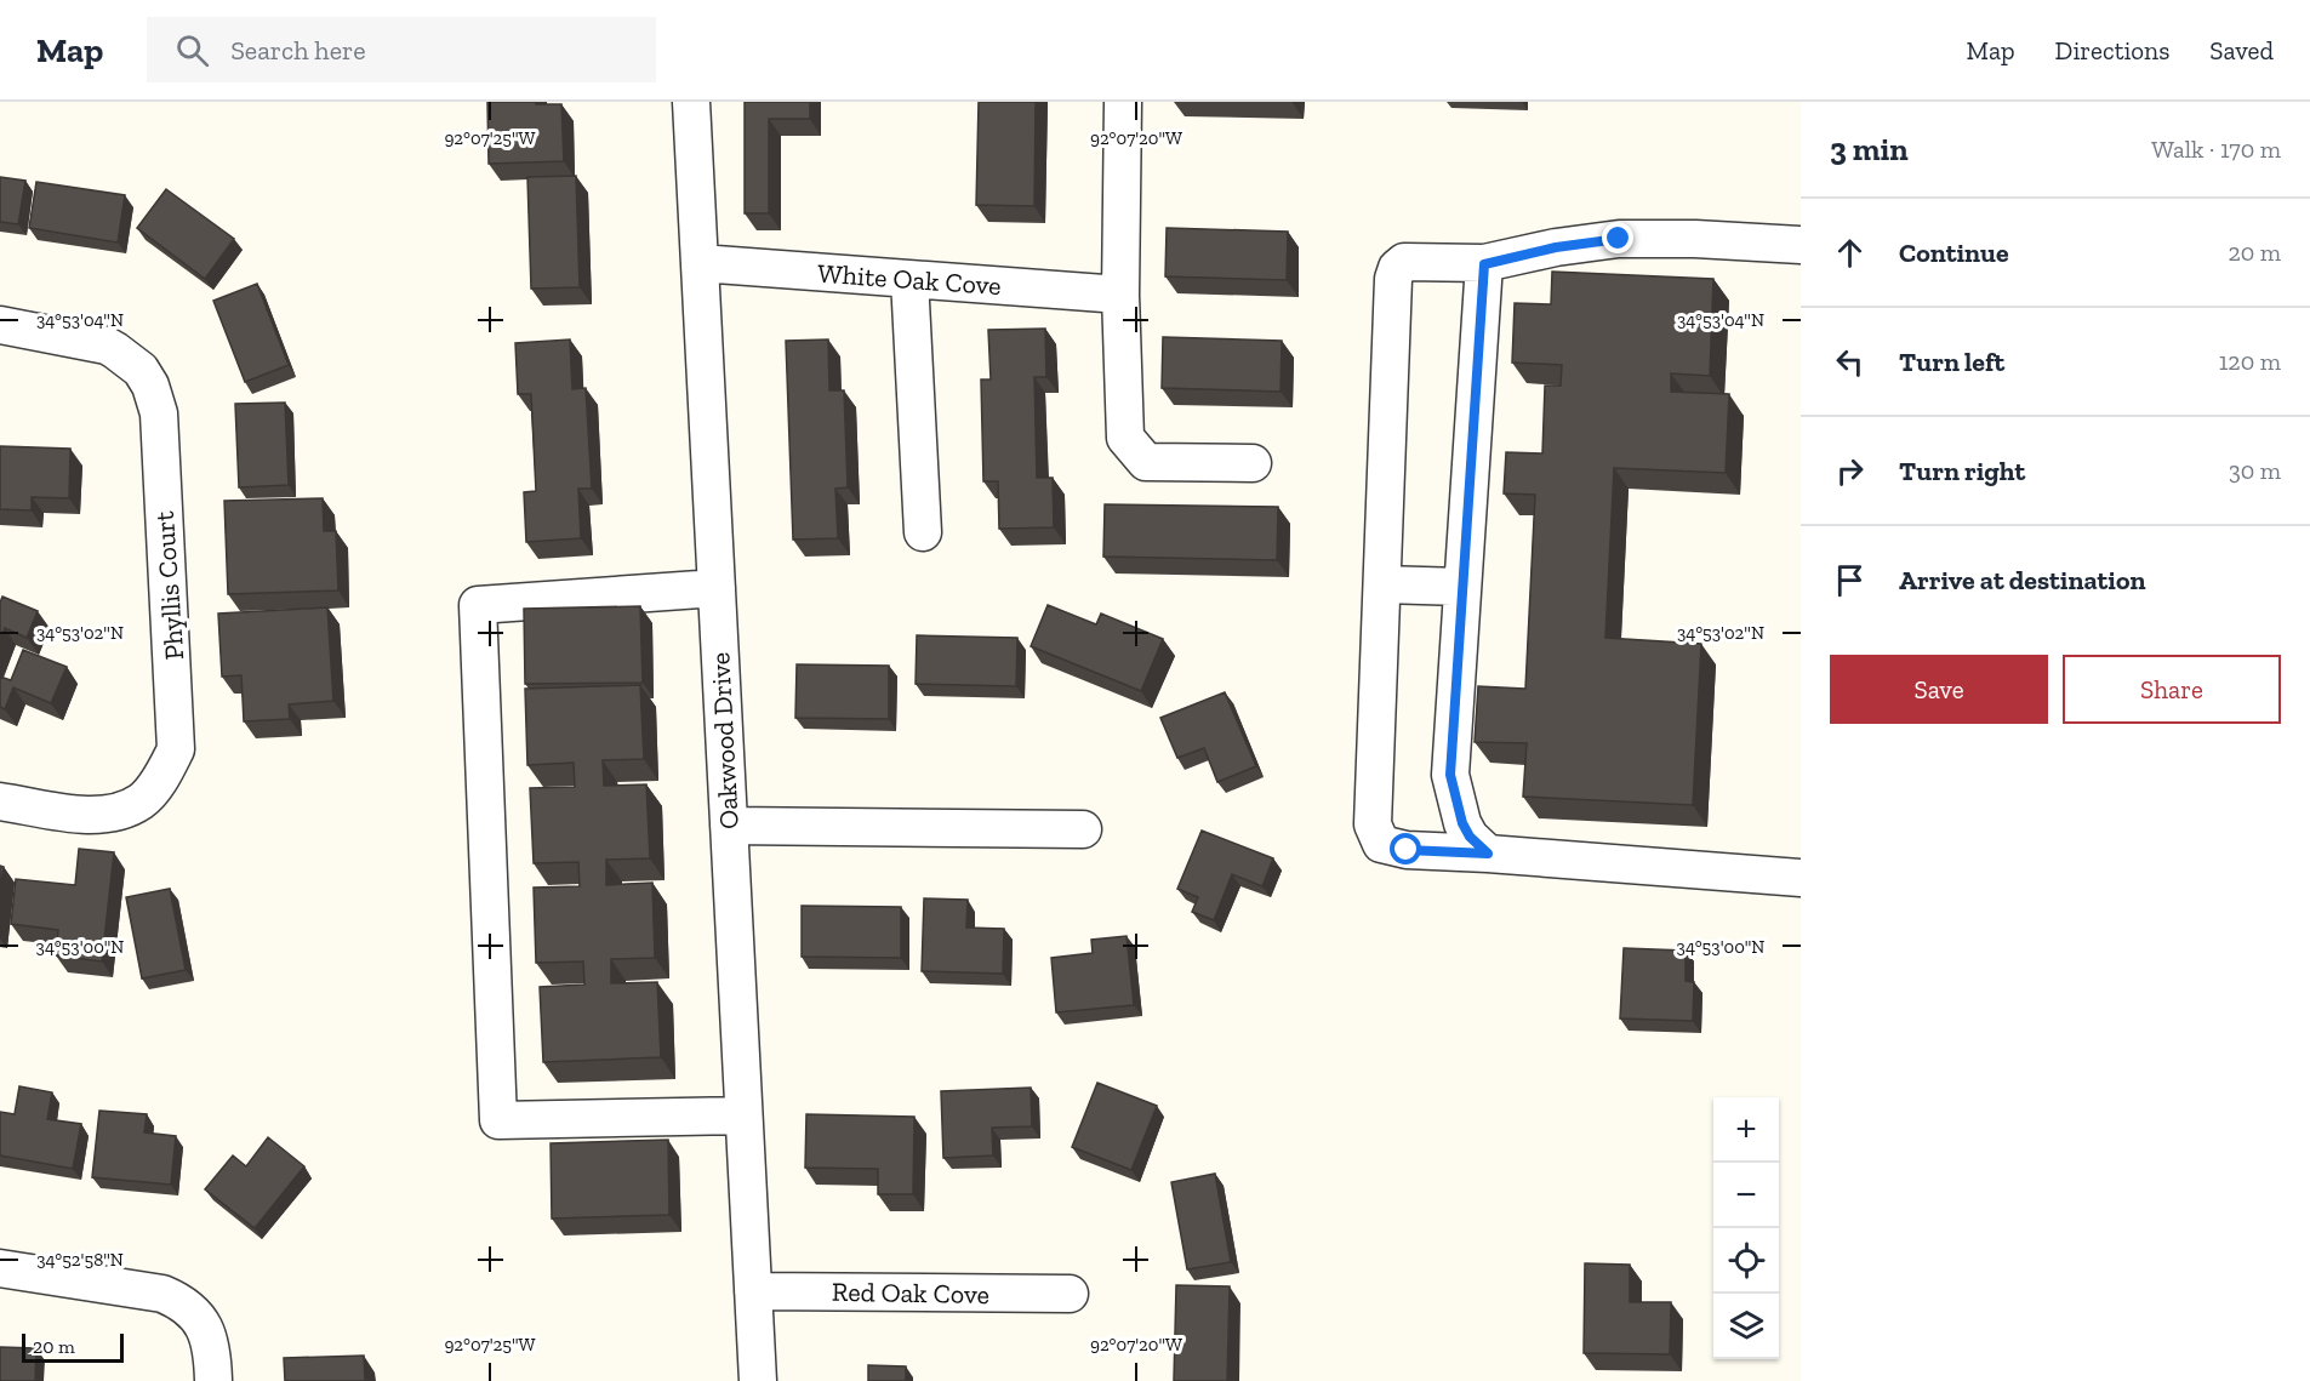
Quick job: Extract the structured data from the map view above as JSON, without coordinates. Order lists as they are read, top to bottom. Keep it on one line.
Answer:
{"streets":{"street":["White Oak Cove","Phyllis Court","Oakwood Drive","Red Oak Cove"]},"crossings":[["White Oak Cove","Oakwood Drive"],["Oakwood Drive","Red Oak Cove"]],"scale_bar":"20 m","page":{"header":"Map","search":"Search here","nav":["Map","Directions","Saved"],"heading":["3 min","Walk · 170 m"],"list":[["Continue","20 m"],["Turn left","120 m"],["Turn right","30 m"],"Arrive at destination"],"buttons":["Save","Share"],"map_buttons":["+","−"],"scale":"20 m"},"coordinates":["92°07'25\"W","92°07'20\"W","34°53'04\"N","34°53'02\"N","34°53'00\"N","34°52'58\"N"]}
